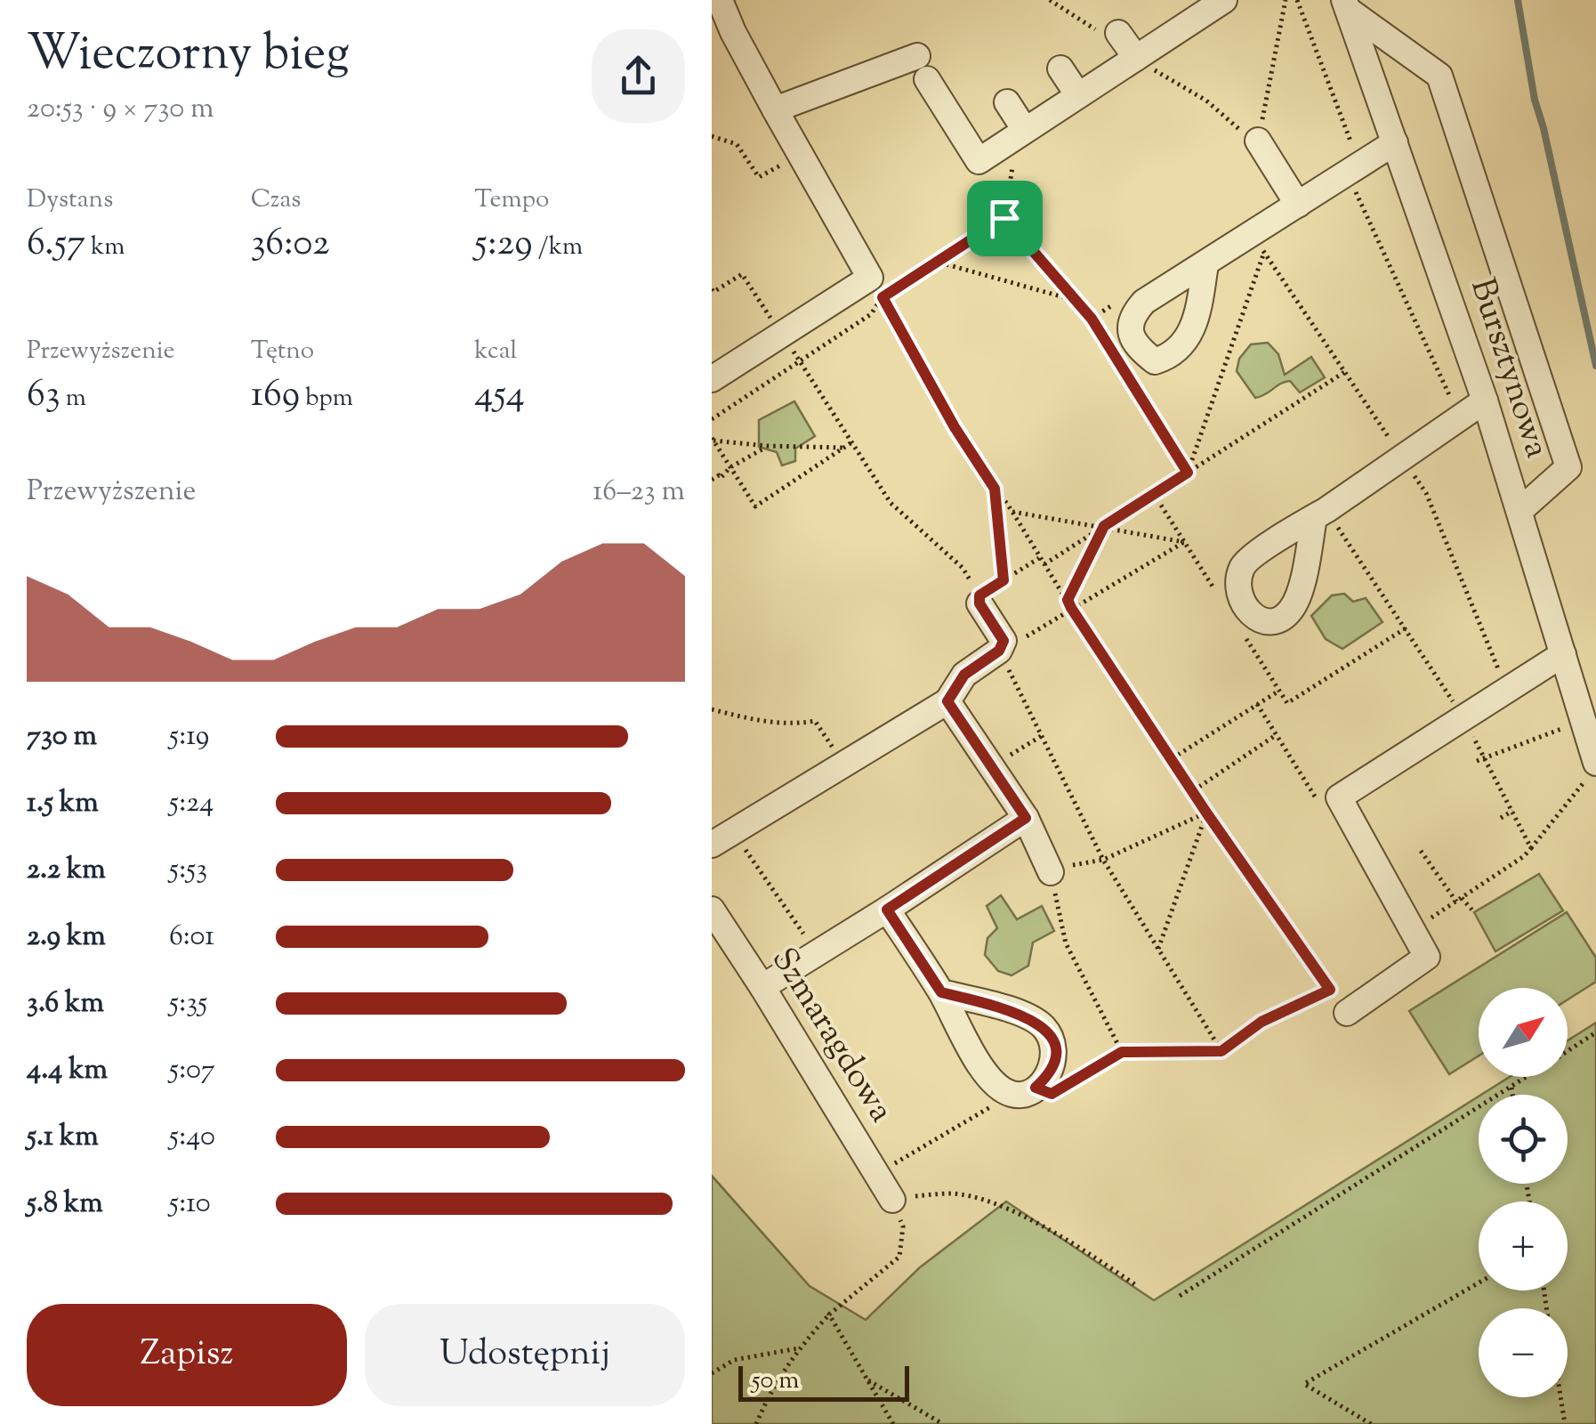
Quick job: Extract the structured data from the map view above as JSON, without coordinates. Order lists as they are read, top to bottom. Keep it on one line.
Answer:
{"streets":{"street":["Bursztynowa","Szmaragdowa"]},"scale_bar":"50 m","north":"top right","page":{"heading":["Wieczorny bieg","20:53 · 9 × 730 m"],"stats":[["Dystans","6.57 km"],["Czas","36:02"],["Tempo","5:29 /km"],["Przewyższenie","63 m"],["Tętno","169 bpm"],["kcal","454"]],"chart":["Przewyższenie","16–23 m"],"list":[{"name":"730 m","note":"5:19"},{"name":"1.5 km","note":"5:24"},{"name":"2.2 km","note":"5:53"},{"name":"2.9 km","note":"6:01"},{"name":"3.6 km","note":"5:35"},{"name":"4.4 km","note":"5:07"},{"name":"5.1 km","note":"5:40"},{"name":"5.8 km","note":"5:10"}],"map_buttons":["+","−"],"buttons":["Zapisz","Udostępnij"],"scale":"50 m"}}
